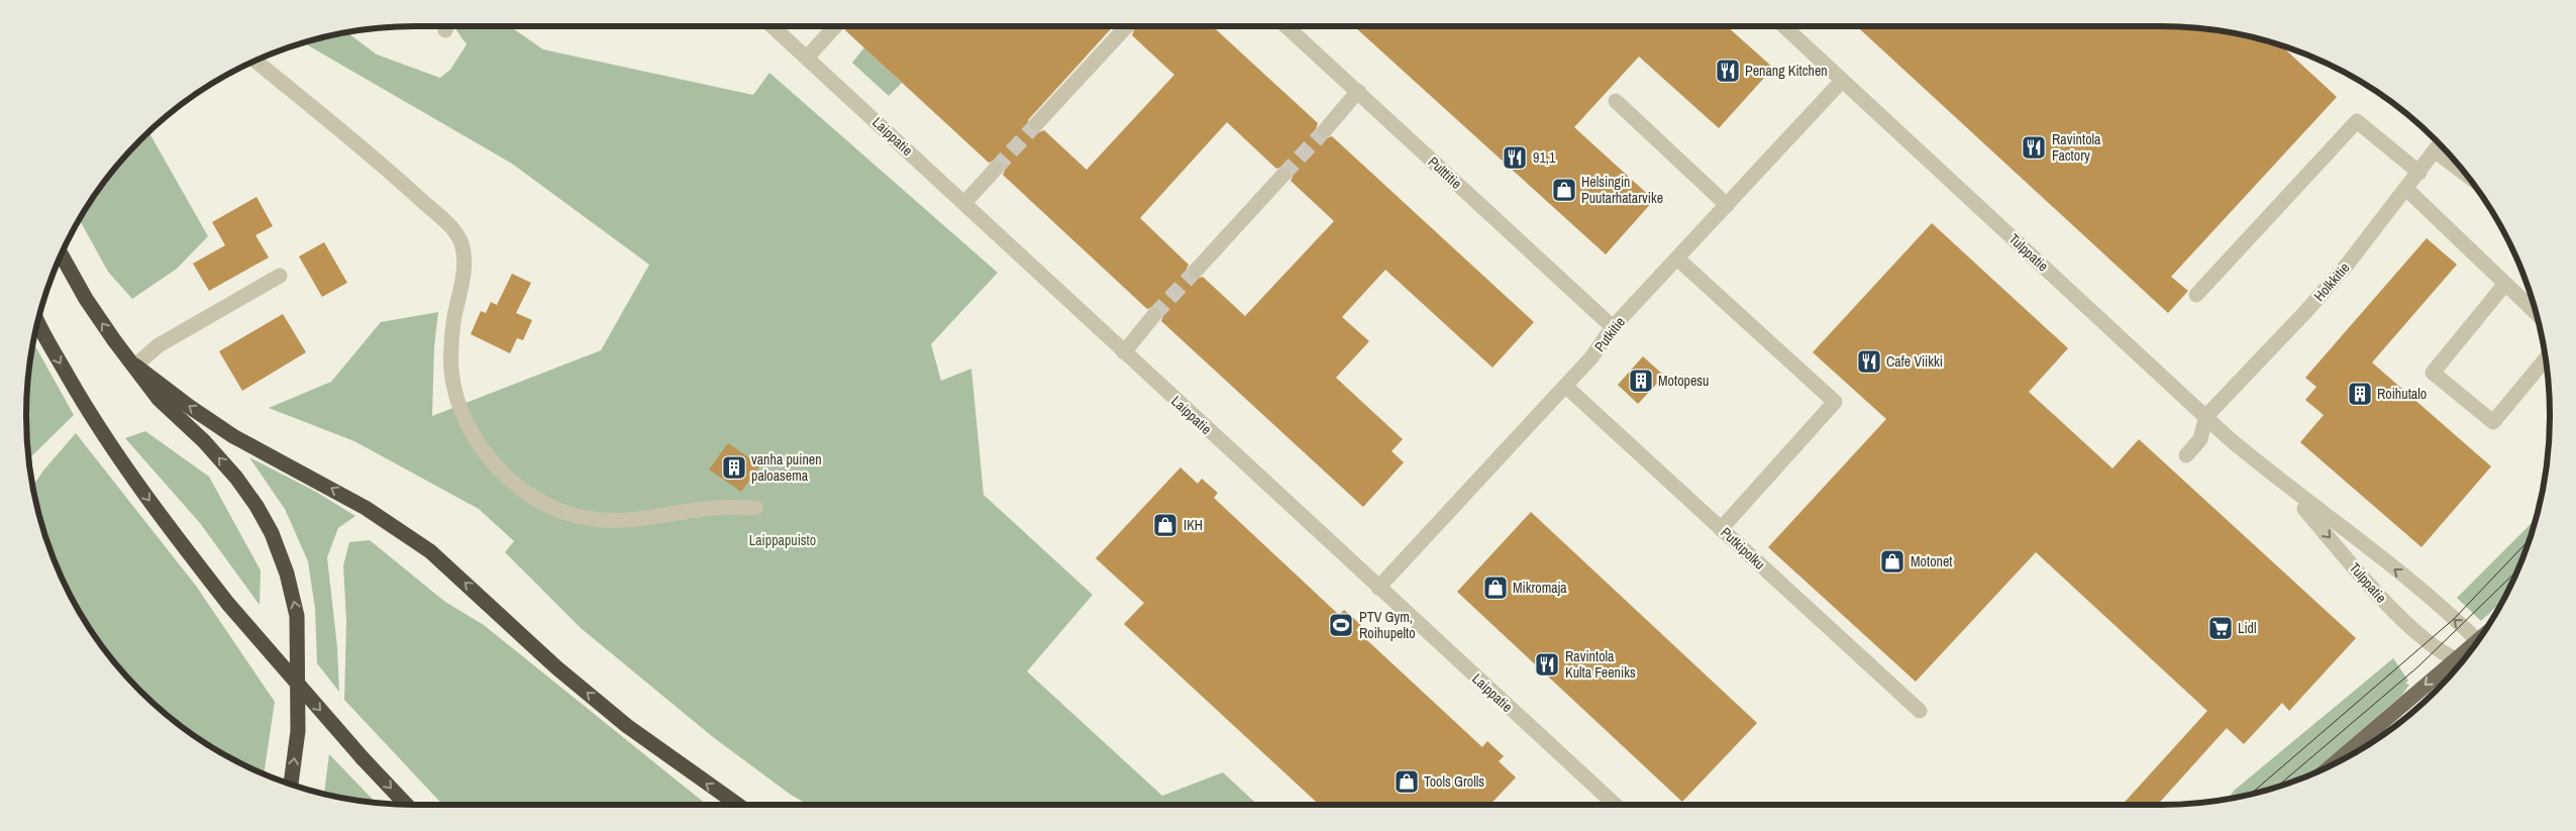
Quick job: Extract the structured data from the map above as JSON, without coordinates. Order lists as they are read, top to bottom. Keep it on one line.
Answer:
{"streets":{"street":["Laippatie","Pulttitie","Tulppatie","Holkkitie","Putkitie","Putkipolku"]},"crossings":[["Laippatie","Putkitie"],["Pulttitie","Putkitie"],["Tulppatie","Holkkitie"],["Tulppatie","Putkitie"],["Putkitie","Putkipolku"]],"parks":["Laippapuisto"],"places":{"restaurant":["Penang Kitchen","Ravintola Factory","91,1","Cafe Viikki","Ravintola Kulta Feeniks"],"shop":["Helsingin Puutarhatarvike","IKH","Motonet","Mikromaja","Tools Grolls"],"building":["Motopesu","Roihutalo","vanha puinen paloasema"],"sports":["PTV Gym, Roihupelto"],"supermarket":["Lidl"]}}
